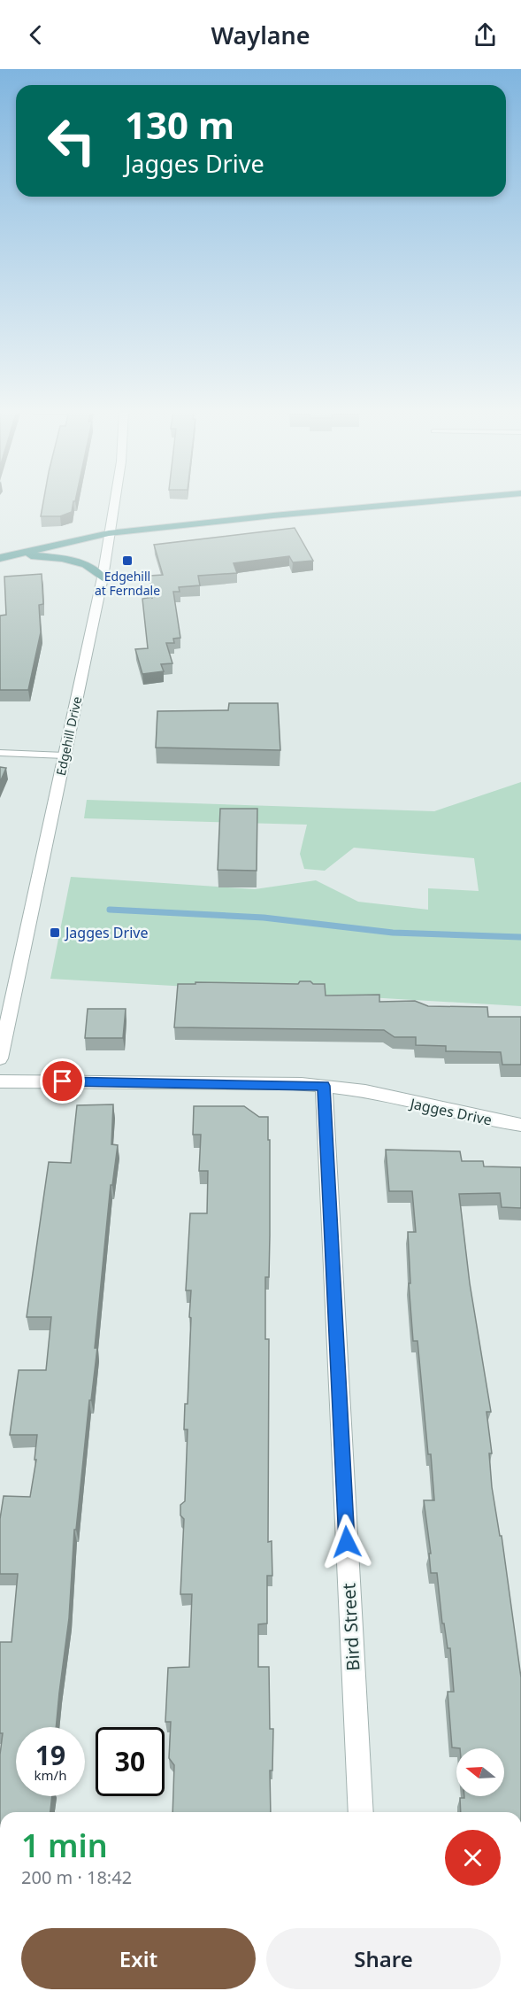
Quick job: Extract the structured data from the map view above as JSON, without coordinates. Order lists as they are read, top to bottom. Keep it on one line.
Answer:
{"streets":{"street":["Edgehill Drive","Jagges Drive","Bird Street"]},"crossings":[["Jagges Drive","Bird Street"]],"places":{"transit":["Edgehill at Ferndale","Jagges Drive"]},"north":"left","page":{"header":"Waylane","turn":["130 m","Jagges Drive"],"speed":"19 km/h","limit":"30","heading":["1 min","200 m · 18:42"],"buttons":["Exit","Share"]}}
